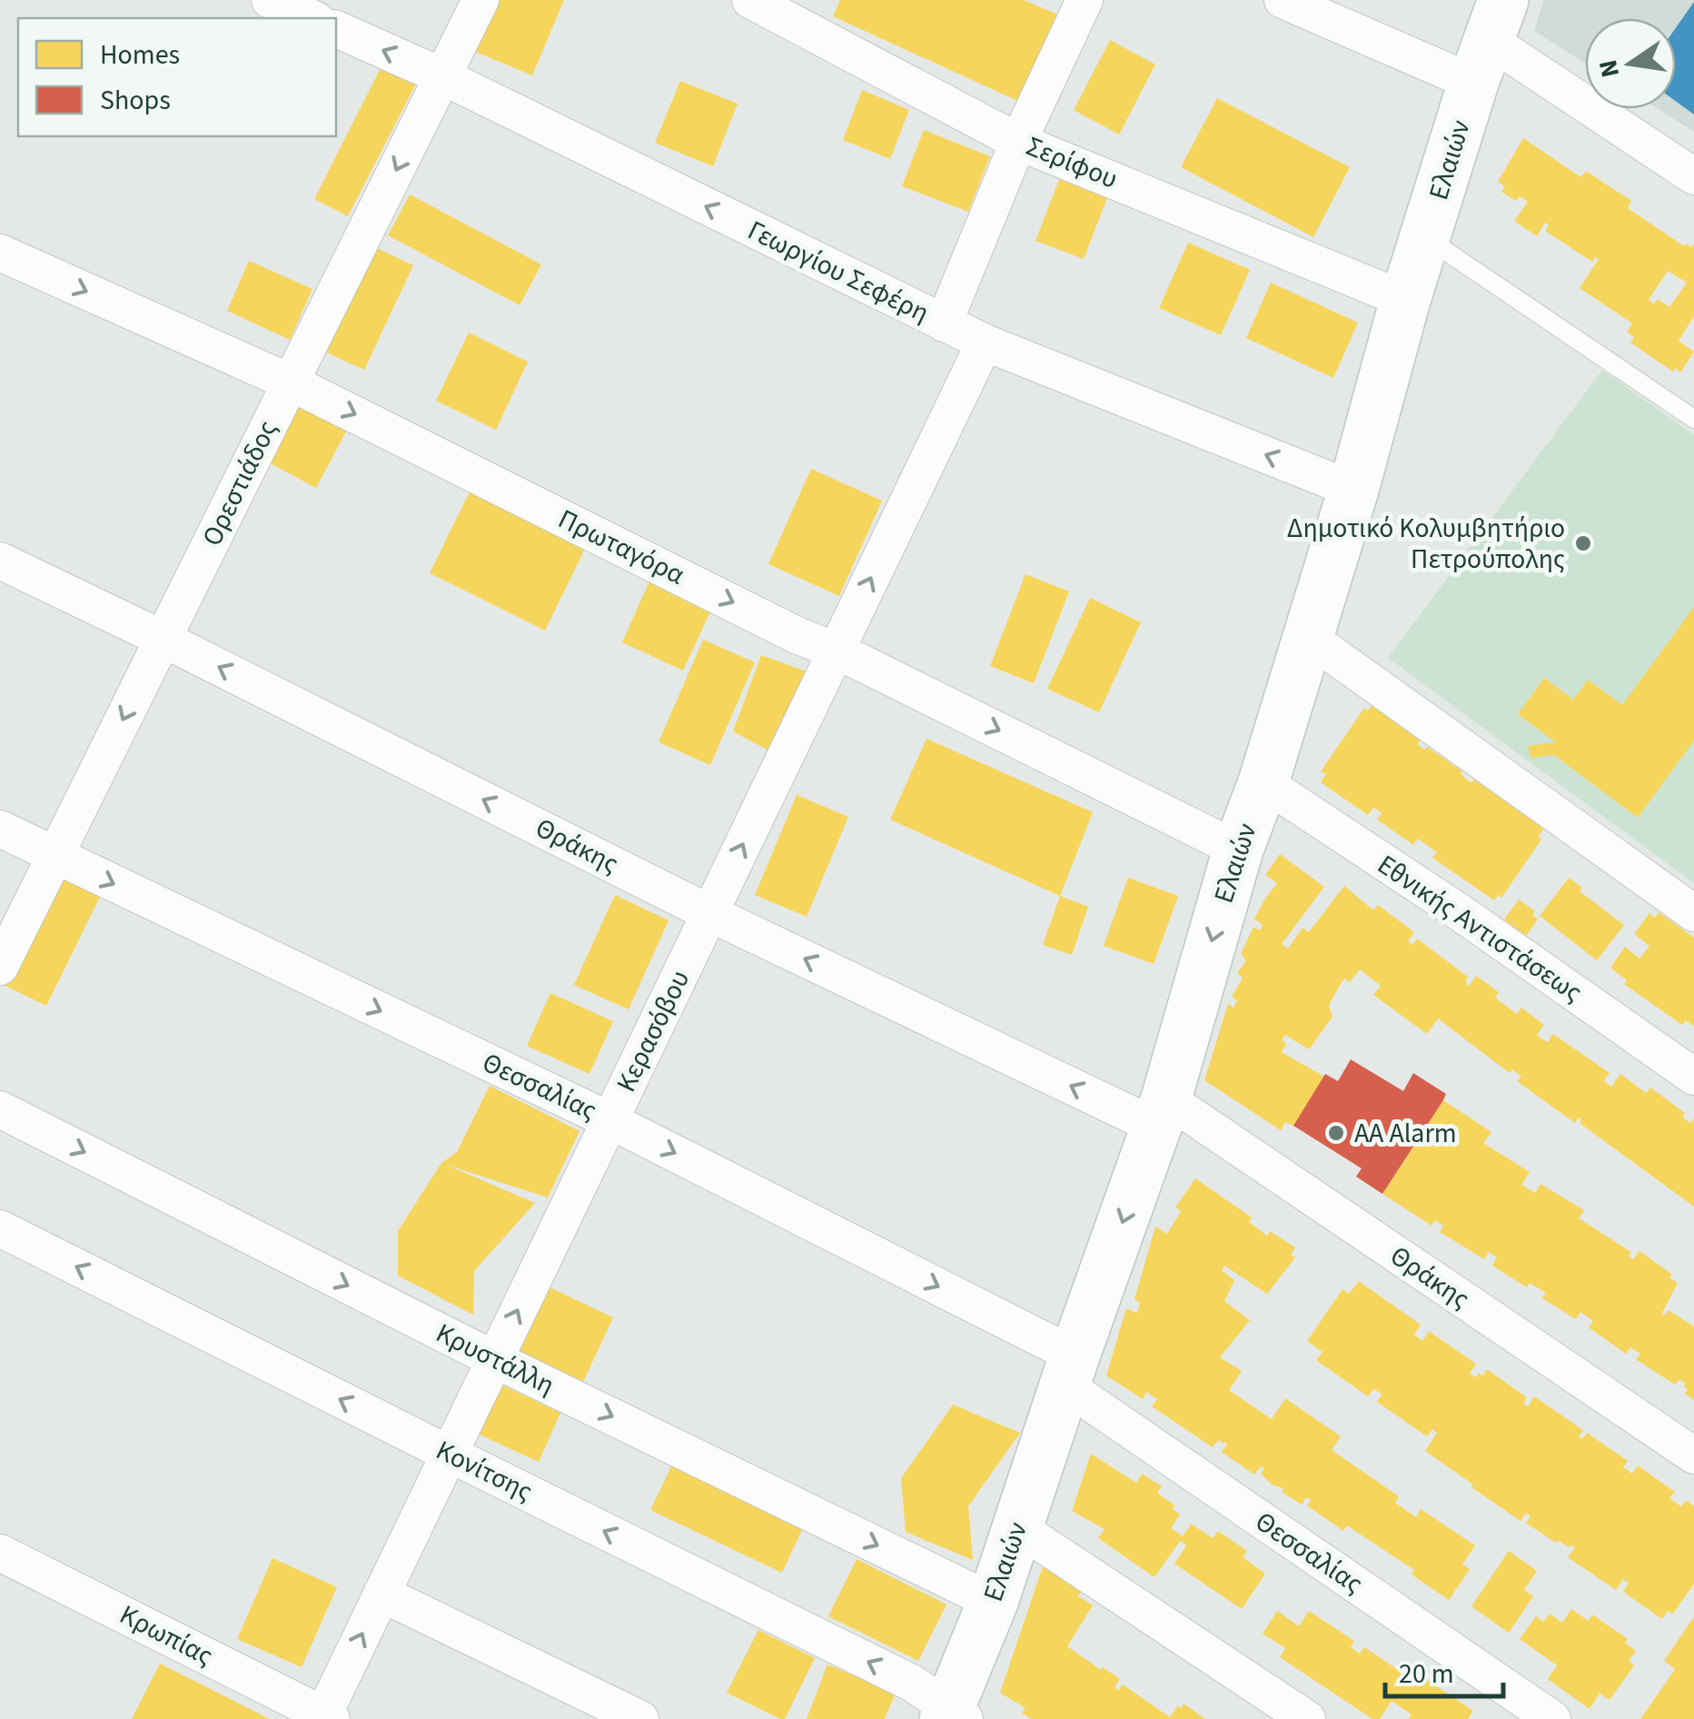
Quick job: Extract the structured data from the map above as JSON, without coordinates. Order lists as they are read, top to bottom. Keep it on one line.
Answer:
{"streets":{"street":["Ελαιών","Σερίφου","Γεωργίου Σεφέρη","Ορεστιάδος","Πρωταγόρα","Θράκης","Εθνικής Αντιστάσεως","Κερασόβου","Θεσσαλίας","Κρυστάλλη","Κονίτσης","Κρωπίας"]},"crossings":[["Ελαιών","Σερίφου"],["Ελαιών","Γεωργίου Σεφέρη"],["Ελαιών","Πρωταγόρα"],["Ελαιών","Θράκης"],["Ελαιών","Εθνικής Αντιστάσεως"],["Ελαιών","Θεσσαλίας"],["Ελαιών","Κρυστάλλη"],["Ελαιών","Κονίτσης"],["Γεωργίου Σεφέρη","Ορεστιάδος"],["Γεωργίου Σεφέρη","Κερασόβου"],["Ορεστιάδος","Πρωταγόρα"],["Ορεστιάδος","Θράκης"],["Ορεστιάδος","Θεσσαλίας"],["Πρωταγόρα","Κερασόβου"],["Θράκης","Κερασόβου"],["Κερασόβου","Θεσσαλίας"],["Κερασόβου","Κρυστάλλη"],["Κερασόβου","Κονίτσης"],["Κερασόβου","Κρωπίας"]],"one_way":["Γεωργίου Σεφέρη","Ορεστιάδος","Πρωταγόρα","Θράκης","Κερασόβου","Θεσσαλίας","Κρυστάλλη"],"places":["Δημοτικό Κολυμβητήριο Πετρούπολης","AA Alarm"],"legend":["Homes","Shops"],"scale_bar":"20 m","north":"left"}
